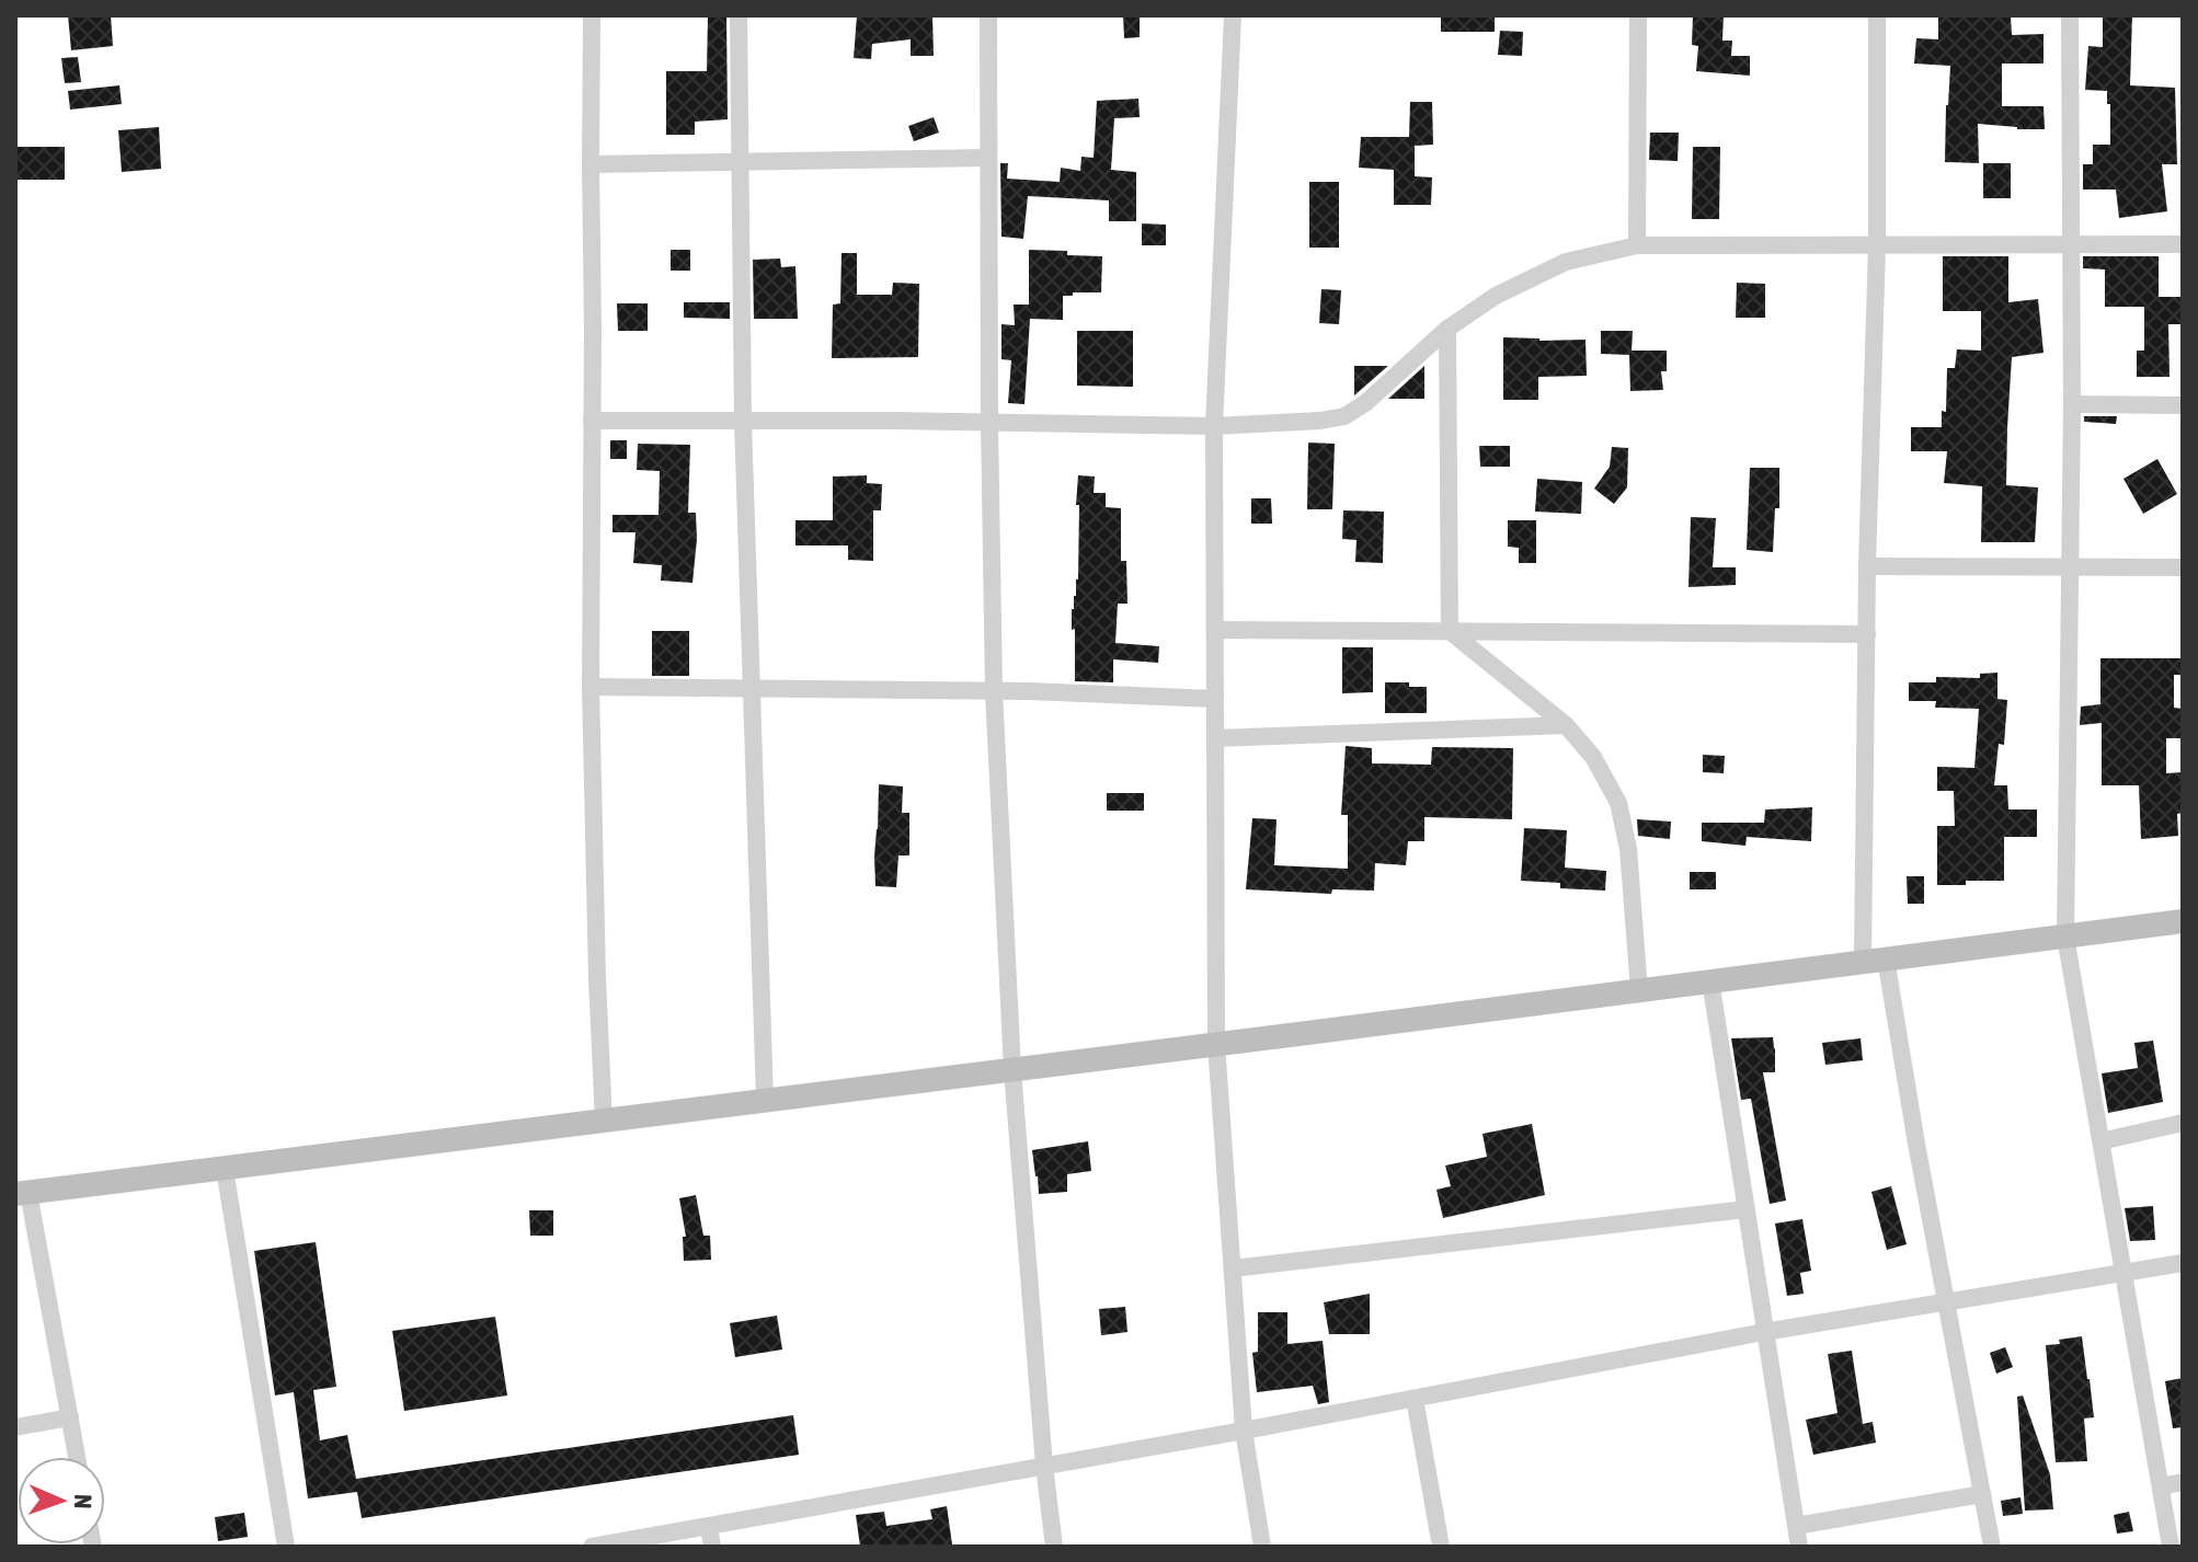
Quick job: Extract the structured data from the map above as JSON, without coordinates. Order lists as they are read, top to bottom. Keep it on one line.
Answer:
{"north":"right"}
